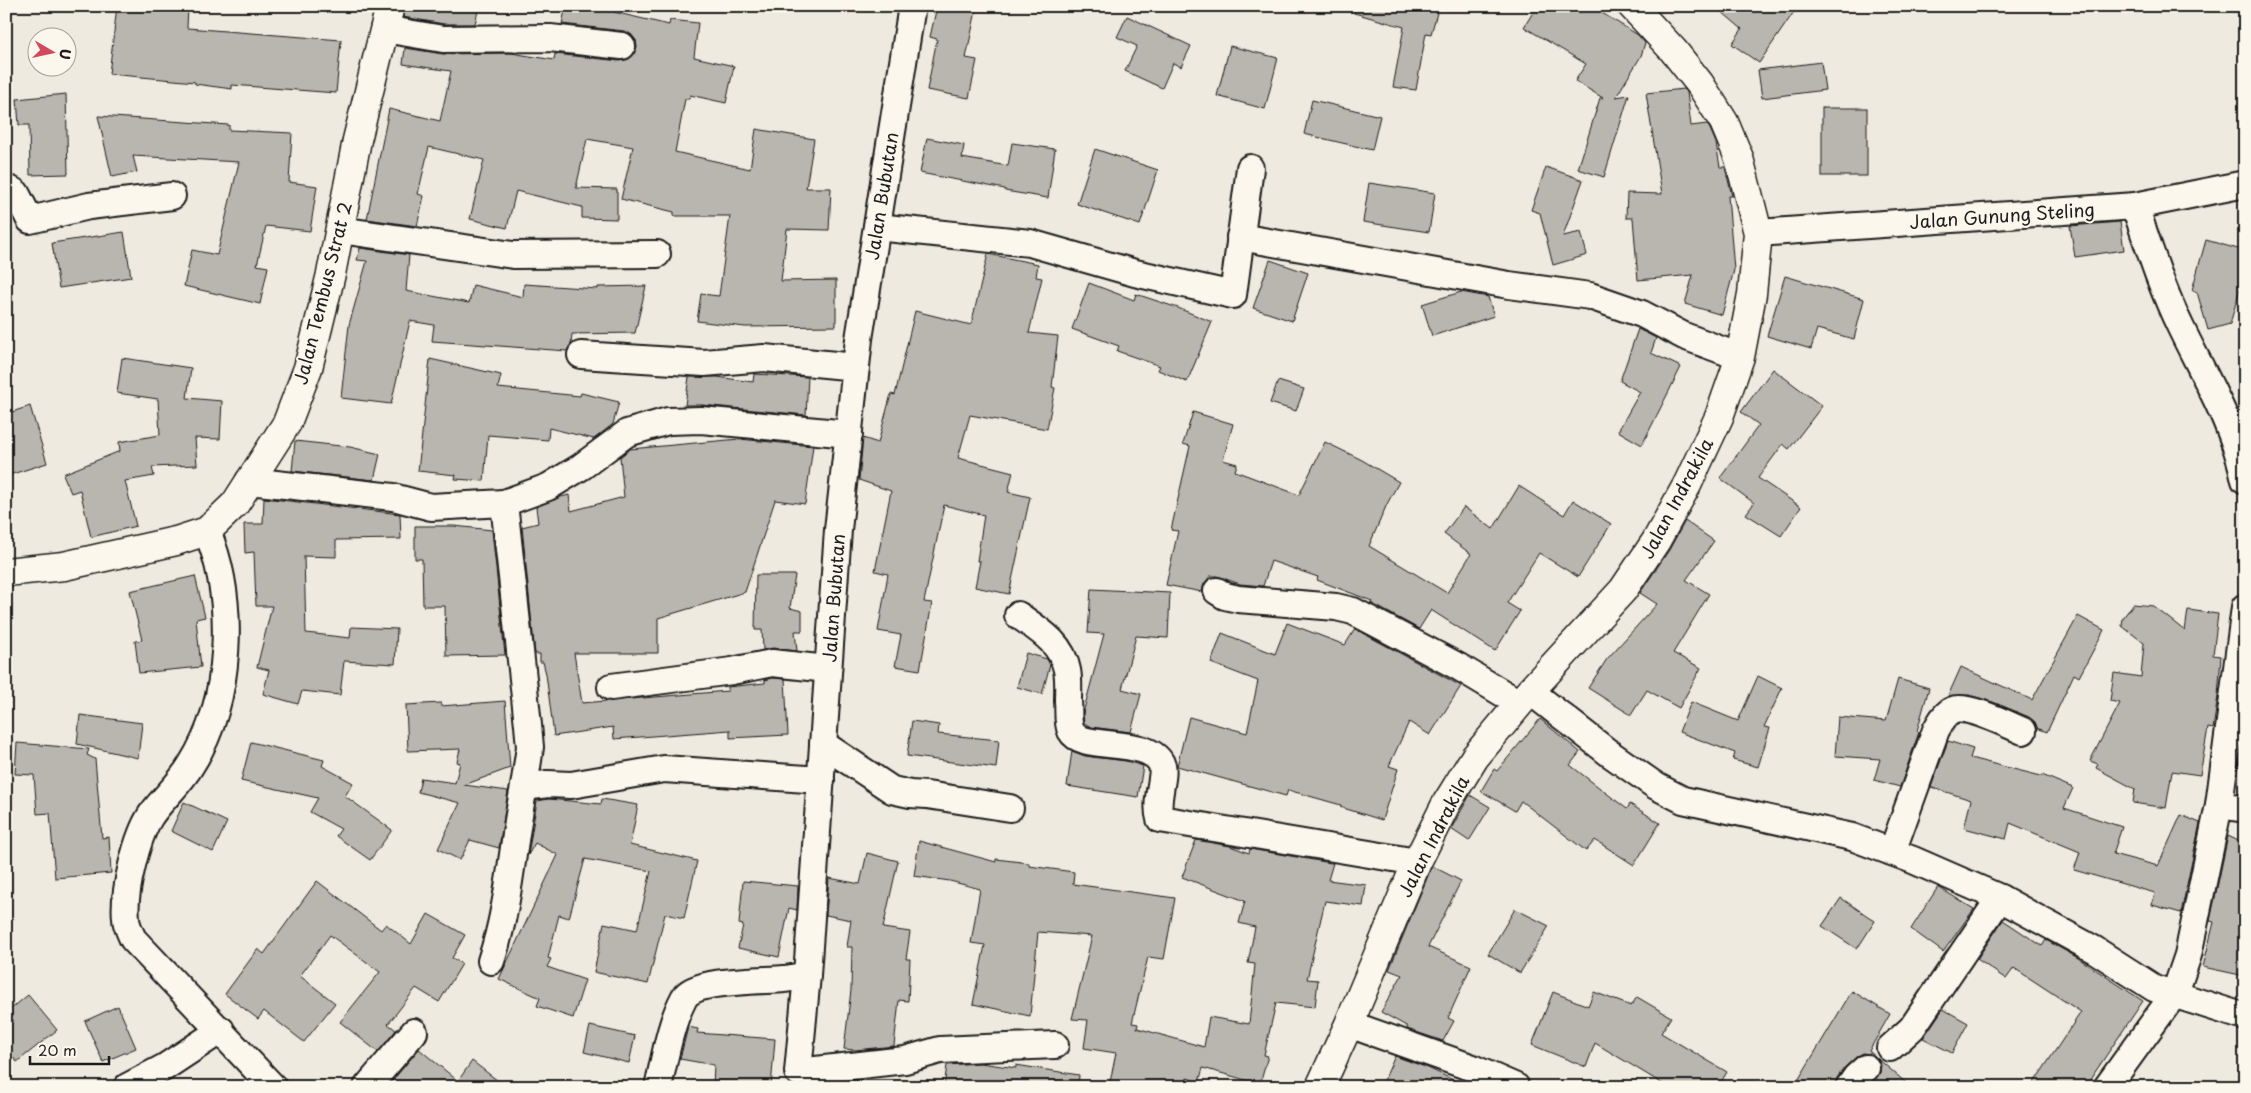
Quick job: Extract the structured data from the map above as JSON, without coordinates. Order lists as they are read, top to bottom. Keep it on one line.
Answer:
{"streets":{"street":["Jalan Bubutan","Jalan Gunung Steling","Jalan Tembus Strat 2","Jalan Indrakila"]},"crossings":[["Jalan Gunung Steling","Jalan Indrakila"]],"scale_bar":"20 m","north":"right"}
